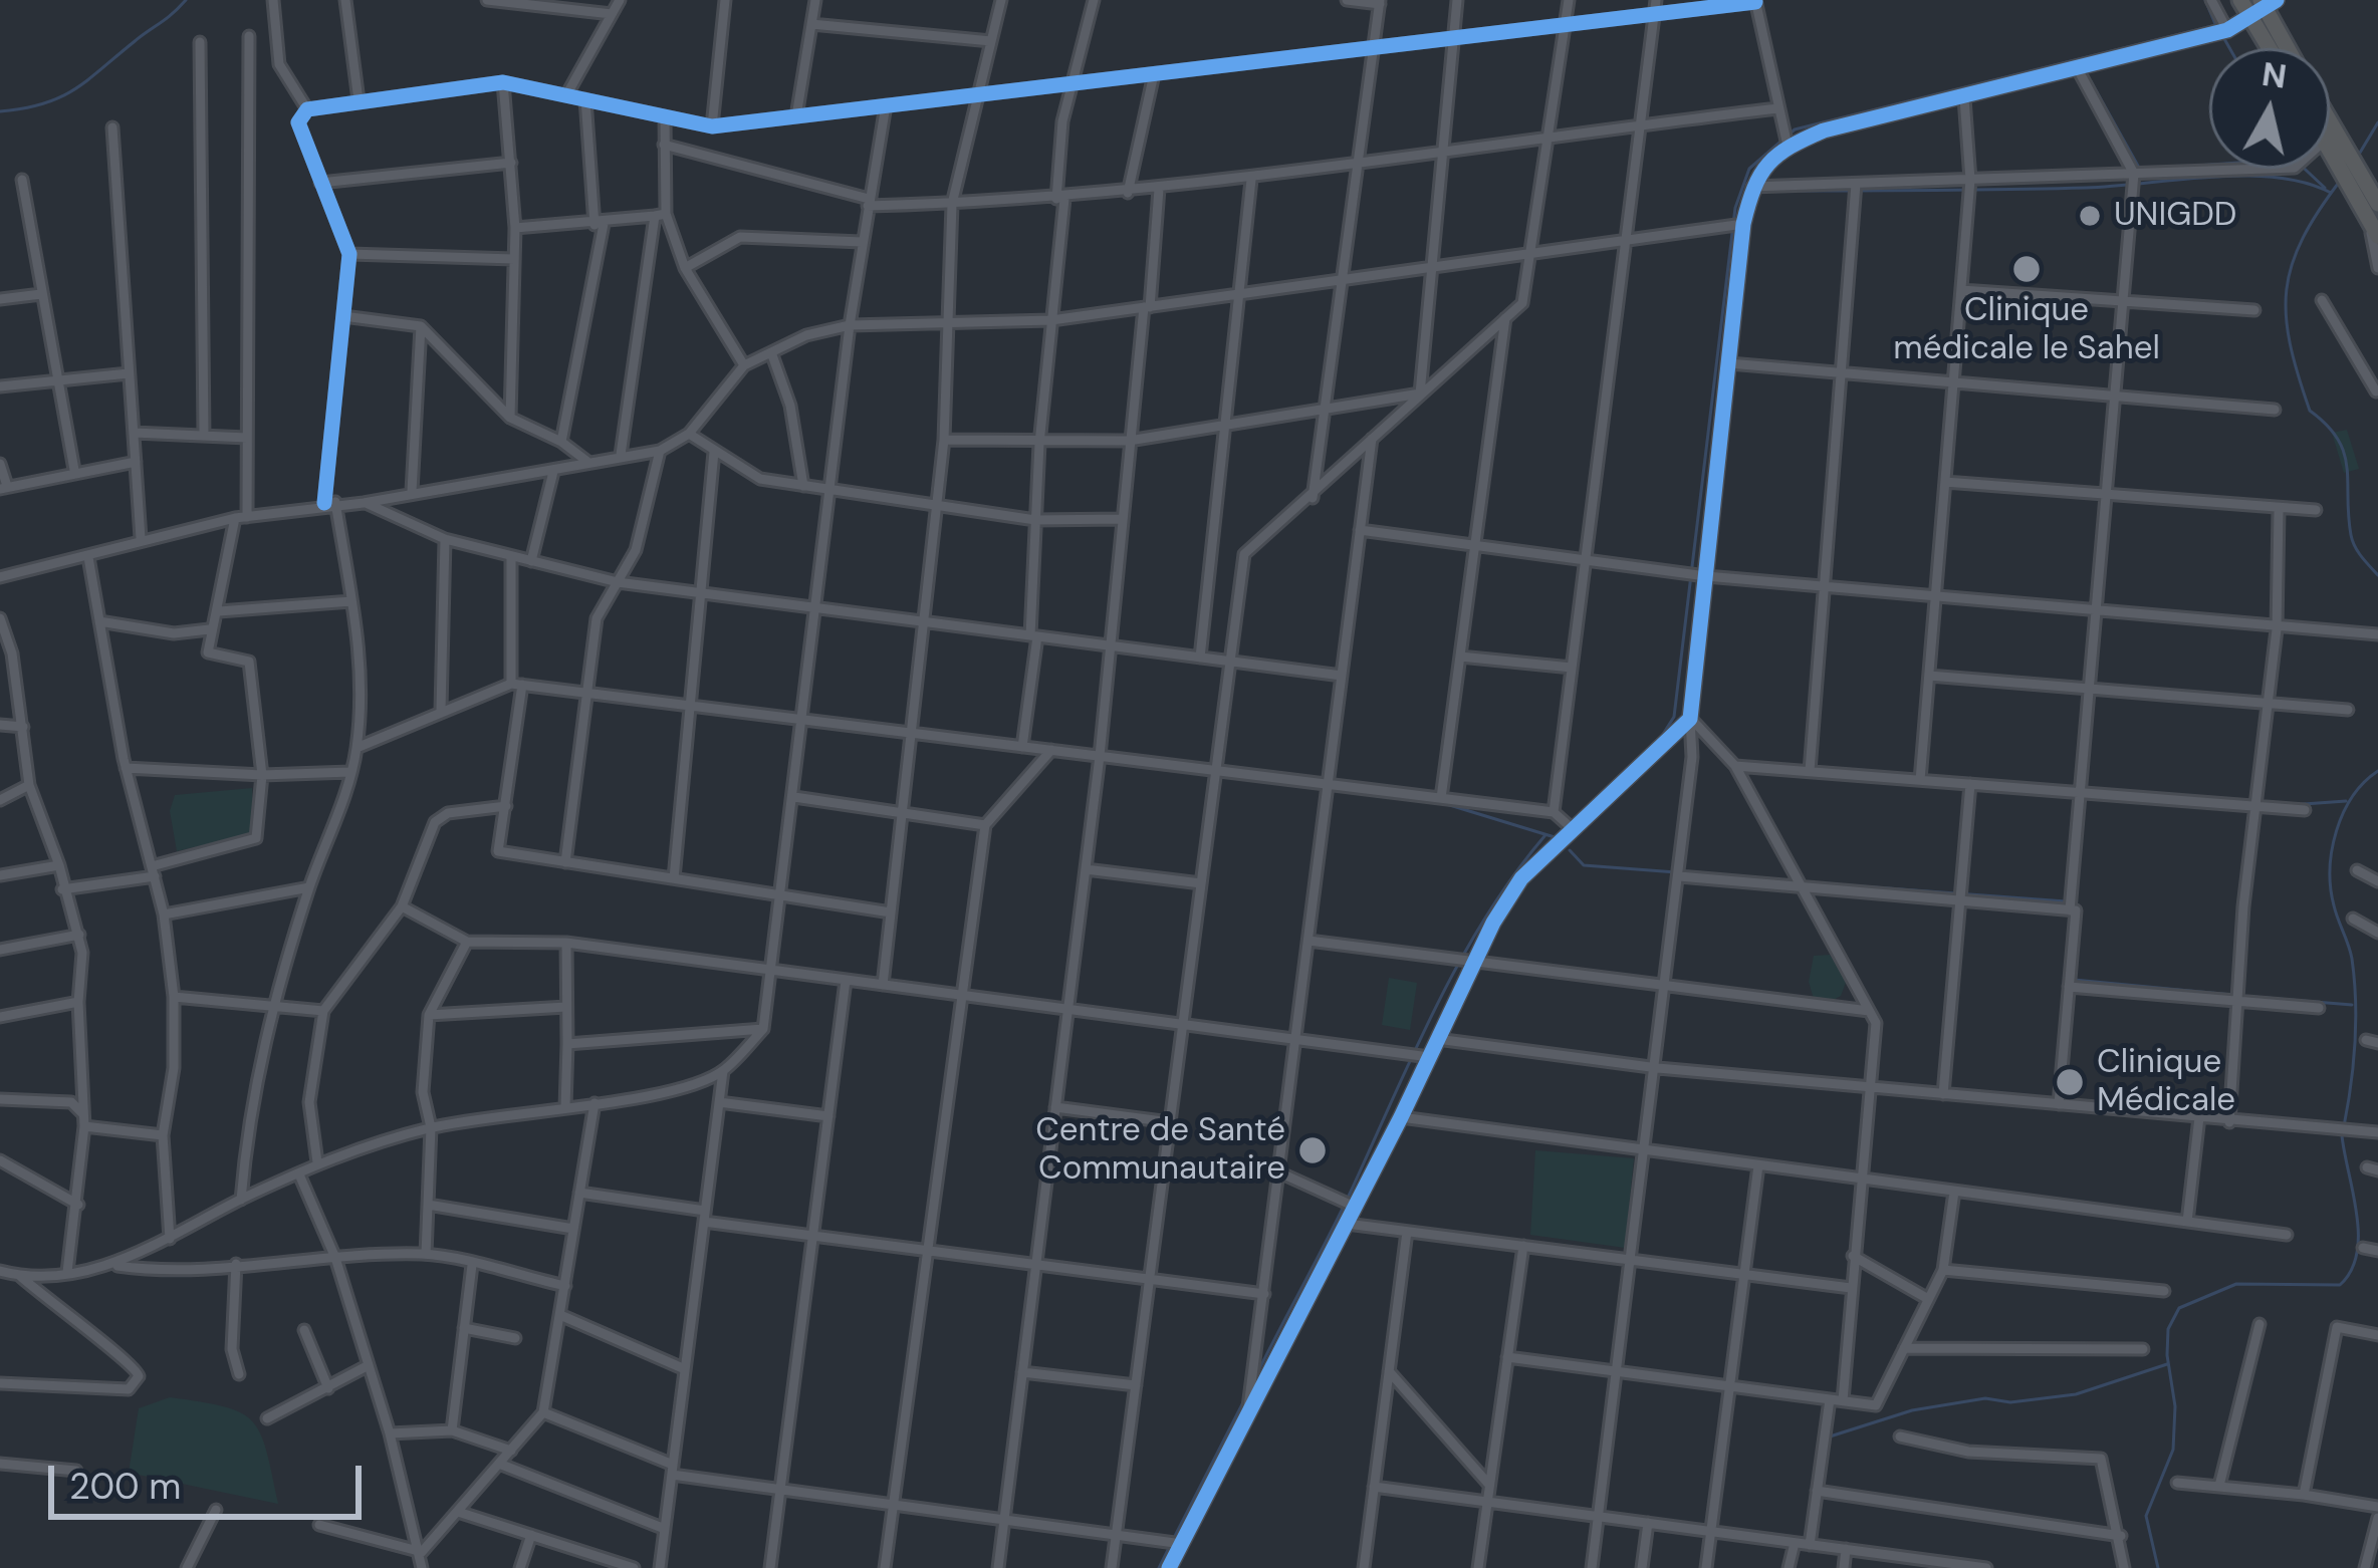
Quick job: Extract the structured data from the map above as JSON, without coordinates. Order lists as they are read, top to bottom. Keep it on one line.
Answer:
{"places":["UNIGDD","Clinique médicale le Sahel","Clinique Médicale","Centre de Santé Communautaire"],"scale_bar":"200 m","north":"top"}
